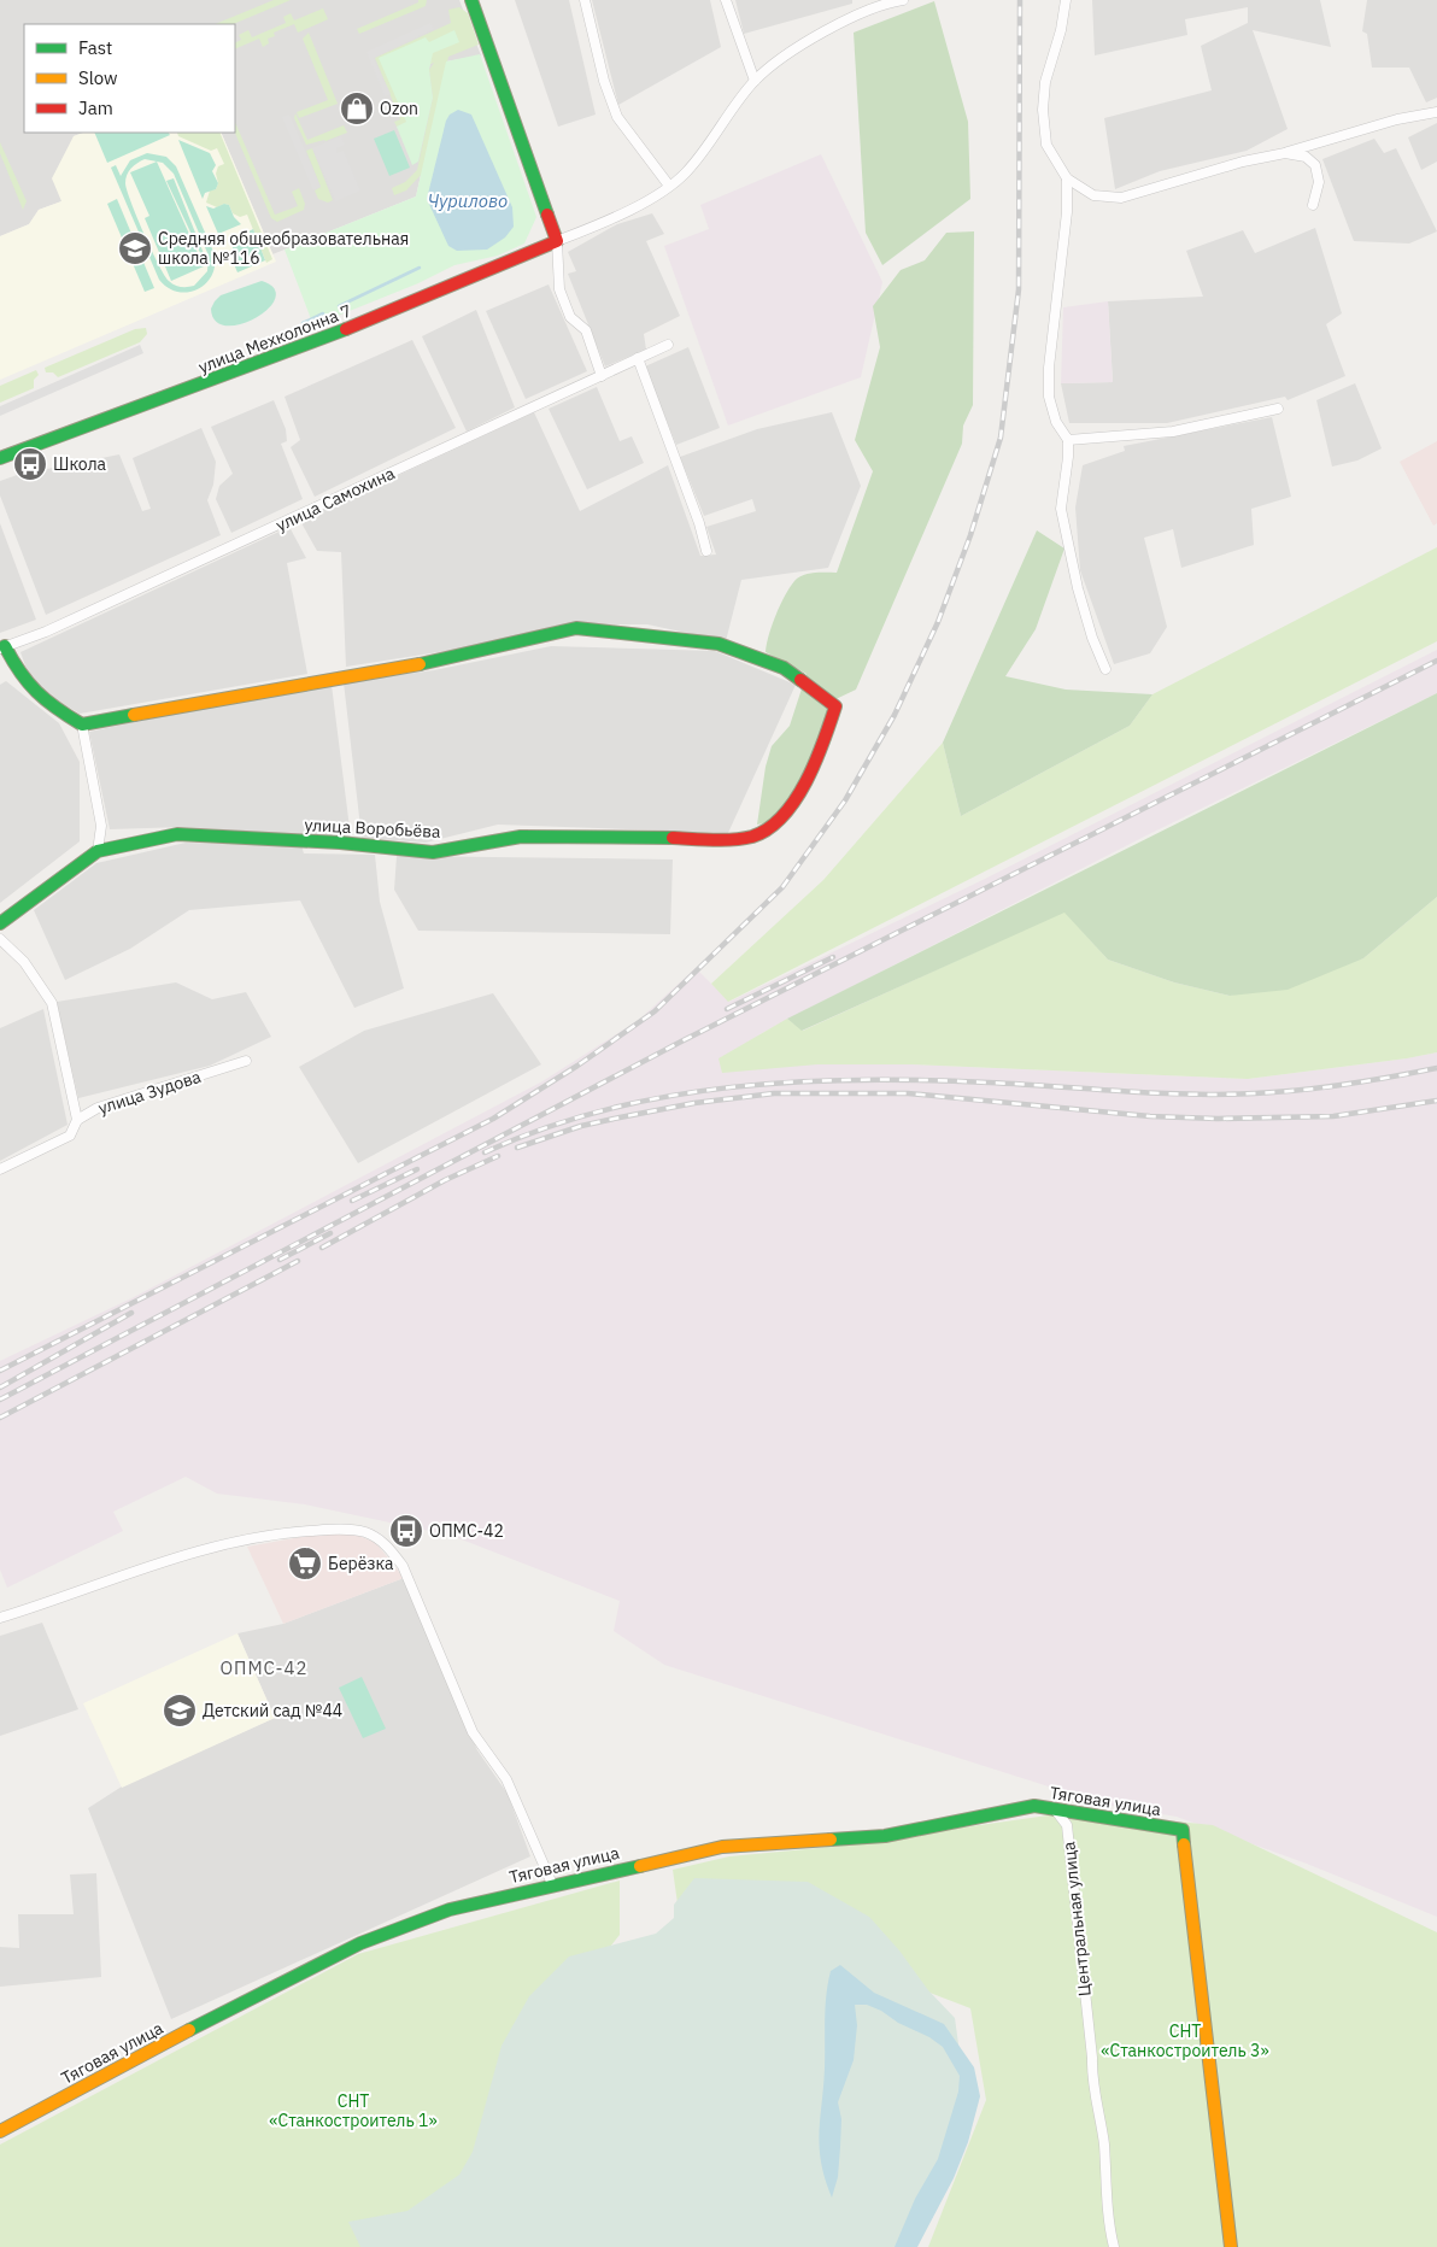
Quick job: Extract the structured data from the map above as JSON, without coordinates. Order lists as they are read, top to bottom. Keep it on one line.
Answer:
{"streets":{"street":["улица Мехколонна 7","улица Самохина","улица Воробьёва","улица Зудова","Тяговая улица","Центральная улица"]},"crossings":[["Тяговая улица","Центральная улица"]],"districts":["ОПМС-42"],"water":["Чурилово"],"parks":["СНТ «Станкостроитель 3»","СНТ «Станкостроитель 1»"],"places":{"shop":["Ozon"],"school or university":["Средняя общеобразовательная школа №116","Детский сад №44"],"bus stop":["Школа","ОПМС-42"],"supermarket":["Берёзка"]},"legend":["Fast","Slow","Jam"]}
